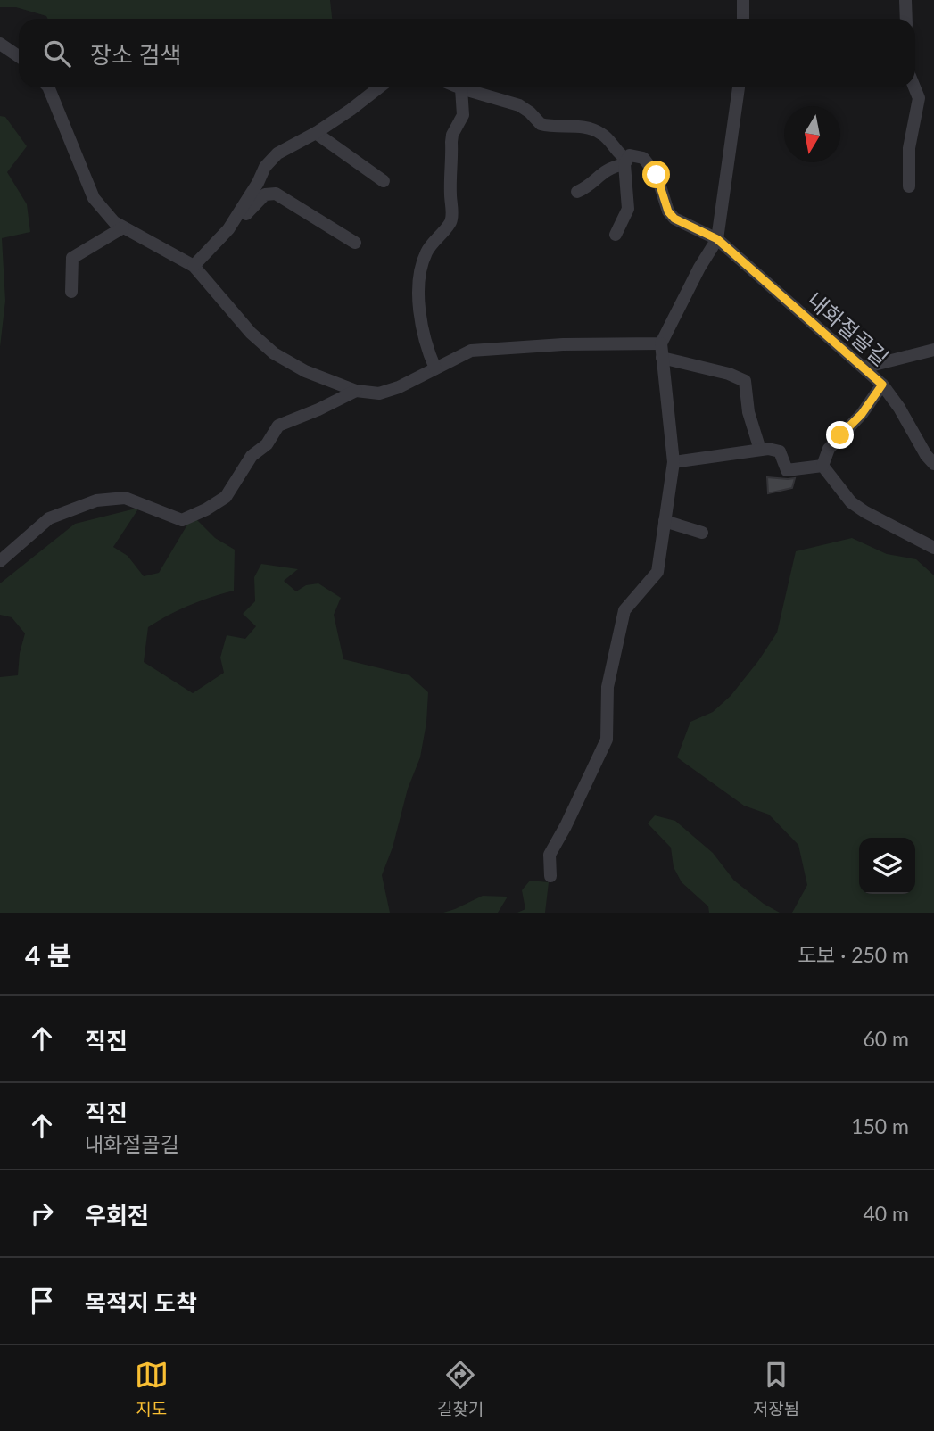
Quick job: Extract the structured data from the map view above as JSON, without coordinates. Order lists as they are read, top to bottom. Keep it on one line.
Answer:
{"streets":{"street":["내화절골길"]},"north":"bottom","page":{"search":"장소 검색","heading":["4 분","도보 · 250 m"],"list":[["직진","60 m"],["직진","내화절골길","150 m"],["우회전","40 m"],"목적지 도착"],"nav":["지도","길찾기","저장됨"]}}
